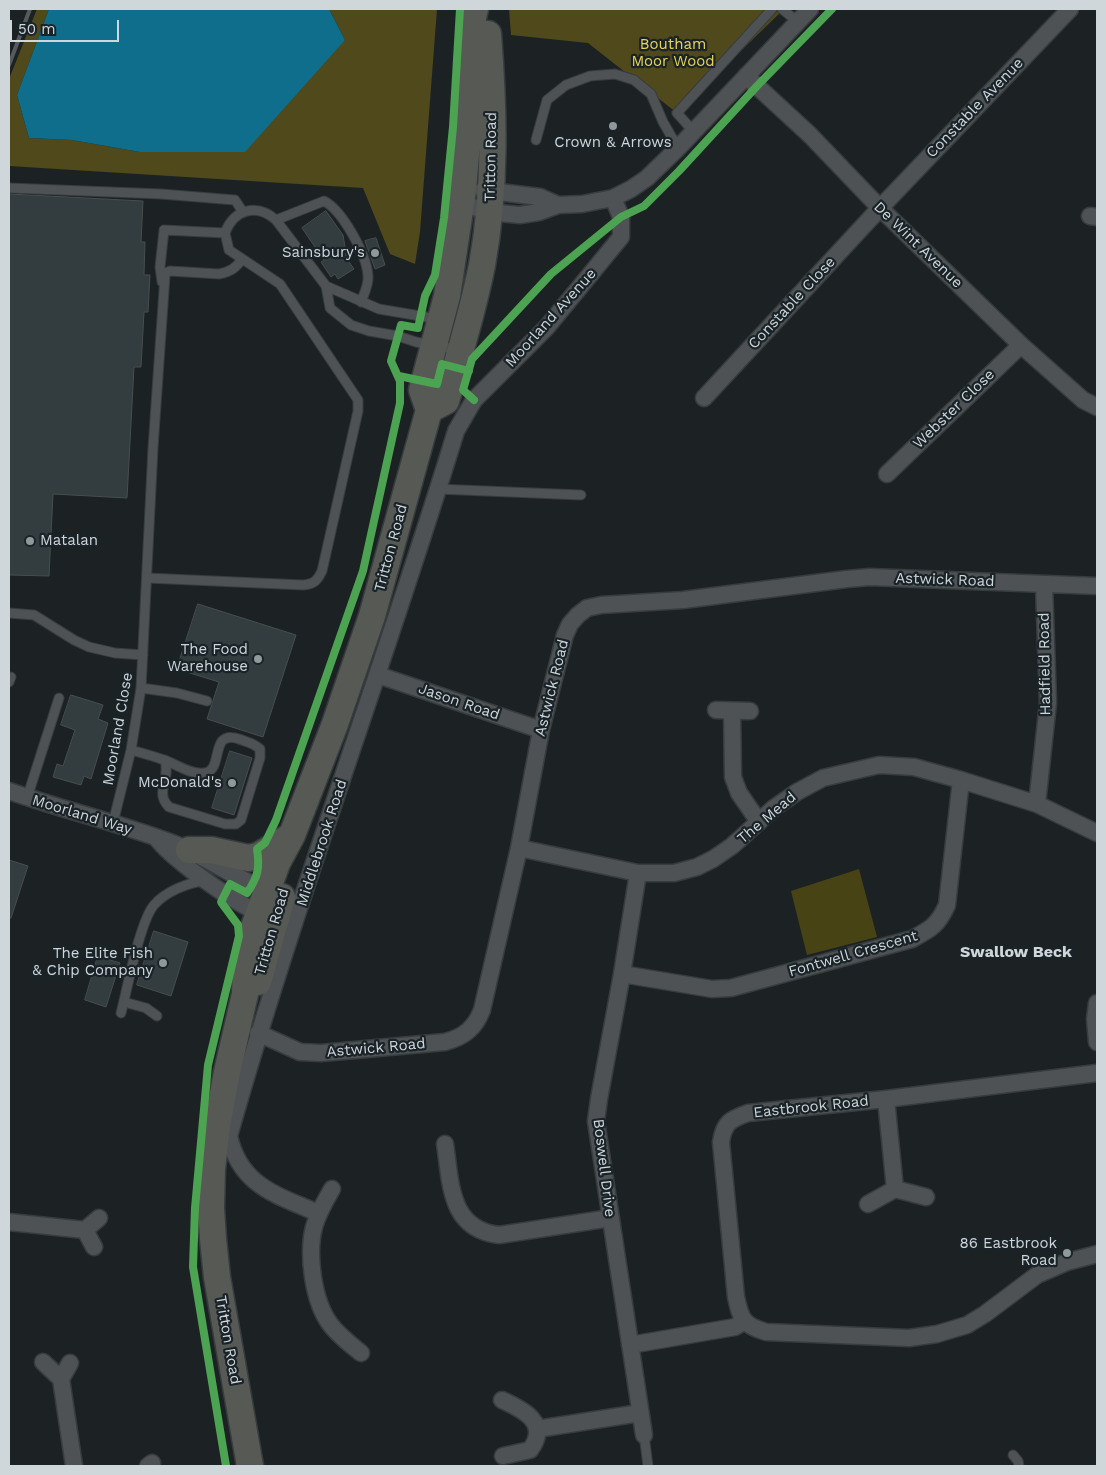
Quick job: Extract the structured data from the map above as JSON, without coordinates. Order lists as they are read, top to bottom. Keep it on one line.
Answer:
{"streets":{"main road":["Tritton Road"],"street":["Constable Avenue","De Wint Avenue","Constable Close","Moorland Avenue","Webster Close","Astwick Road","Hadfield Road","Jason Road","Moorland Way","The Mead","Middlebrook Road","Fontwell Crescent","Eastbrook Road","Boswell Drive"],"lane":["Moorland Close"]},"crossings":[["Constable Avenue","De Wint Avenue"],["Constable Avenue","Constable Close"],["Tritton Road","Moorland Way"],["De Wint Avenue","Constable Close"],["De Wint Avenue","Webster Close"],["Moorland Avenue","Middlebrook Road"],["Astwick Road","Hadfield Road"],["Astwick Road","Jason Road"],["Astwick Road","The Mead"],["Astwick Road","Middlebrook Road"],["Hadfield Road","The Mead"],["Jason Road","Middlebrook Road"],["Moorland Close","Moorland Way"],["The Mead","Fontwell Crescent"],["The Mead","Boswell Drive"],["Fontwell Crescent","Boswell Drive"]],"districts":["Swallow Beck"],"parks":["Boutham Moor Wood"],"places":["Crown & Arrows","Sainsbury's","Matalan","The Food Warehouse","McDonald's","The Elite Fish & Chip Company","86 Eastbrook Road"],"scale_bar":"50 m"}
